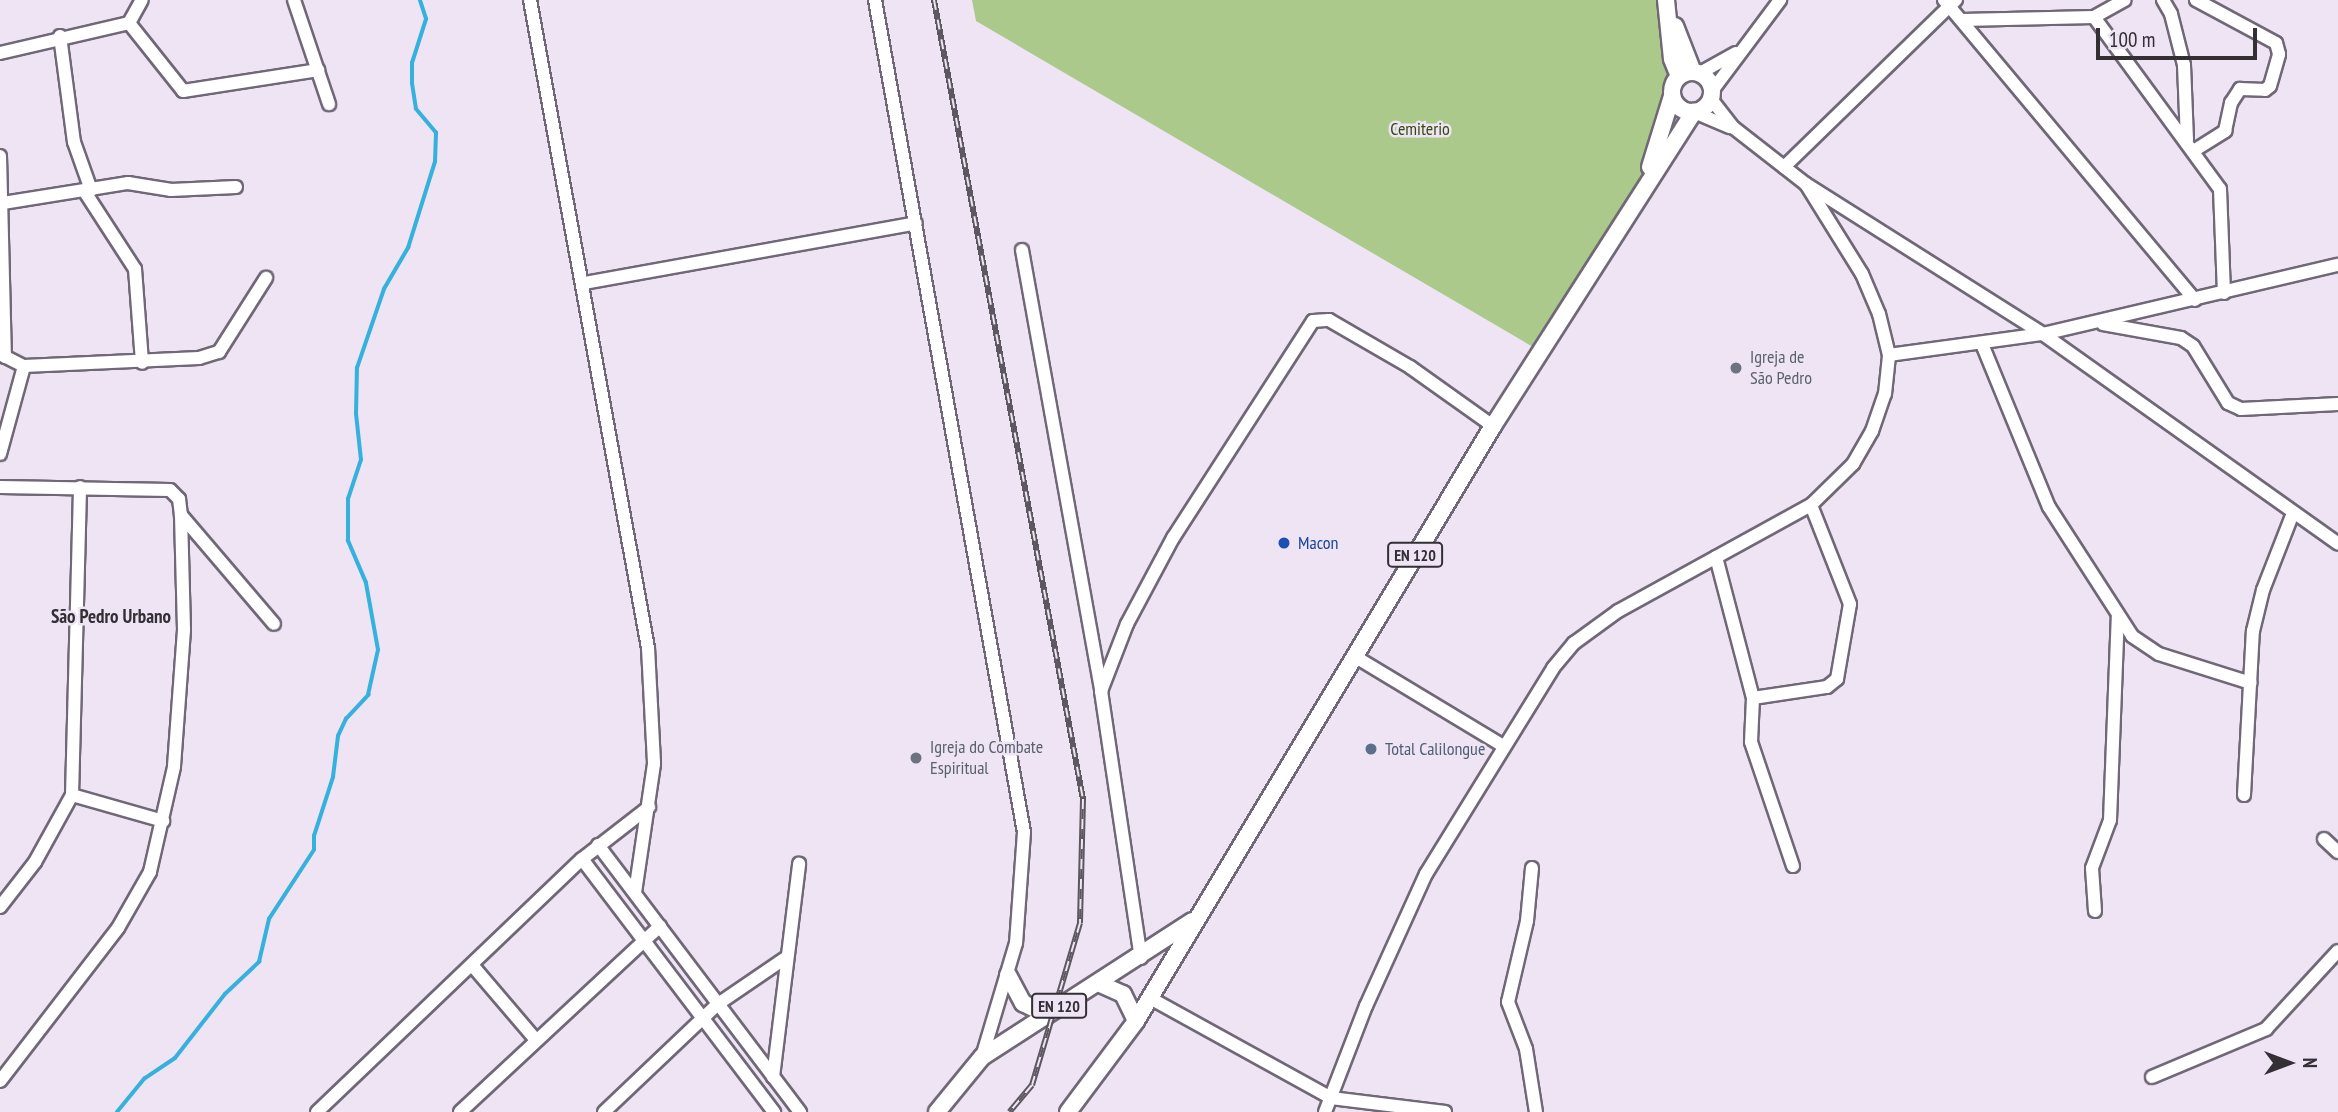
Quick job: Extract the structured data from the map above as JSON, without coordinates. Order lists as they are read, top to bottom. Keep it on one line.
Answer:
{"streets":{"main road":["EN 120"]},"districts":["São Pedro Urbano"],"parks":["Cemiterio"],"places":["Igreja de São Pedro","Macon","Total Calilongue","Igreja do Combate Espiritual"],"scale_bar":"100 m","north":"right"}
